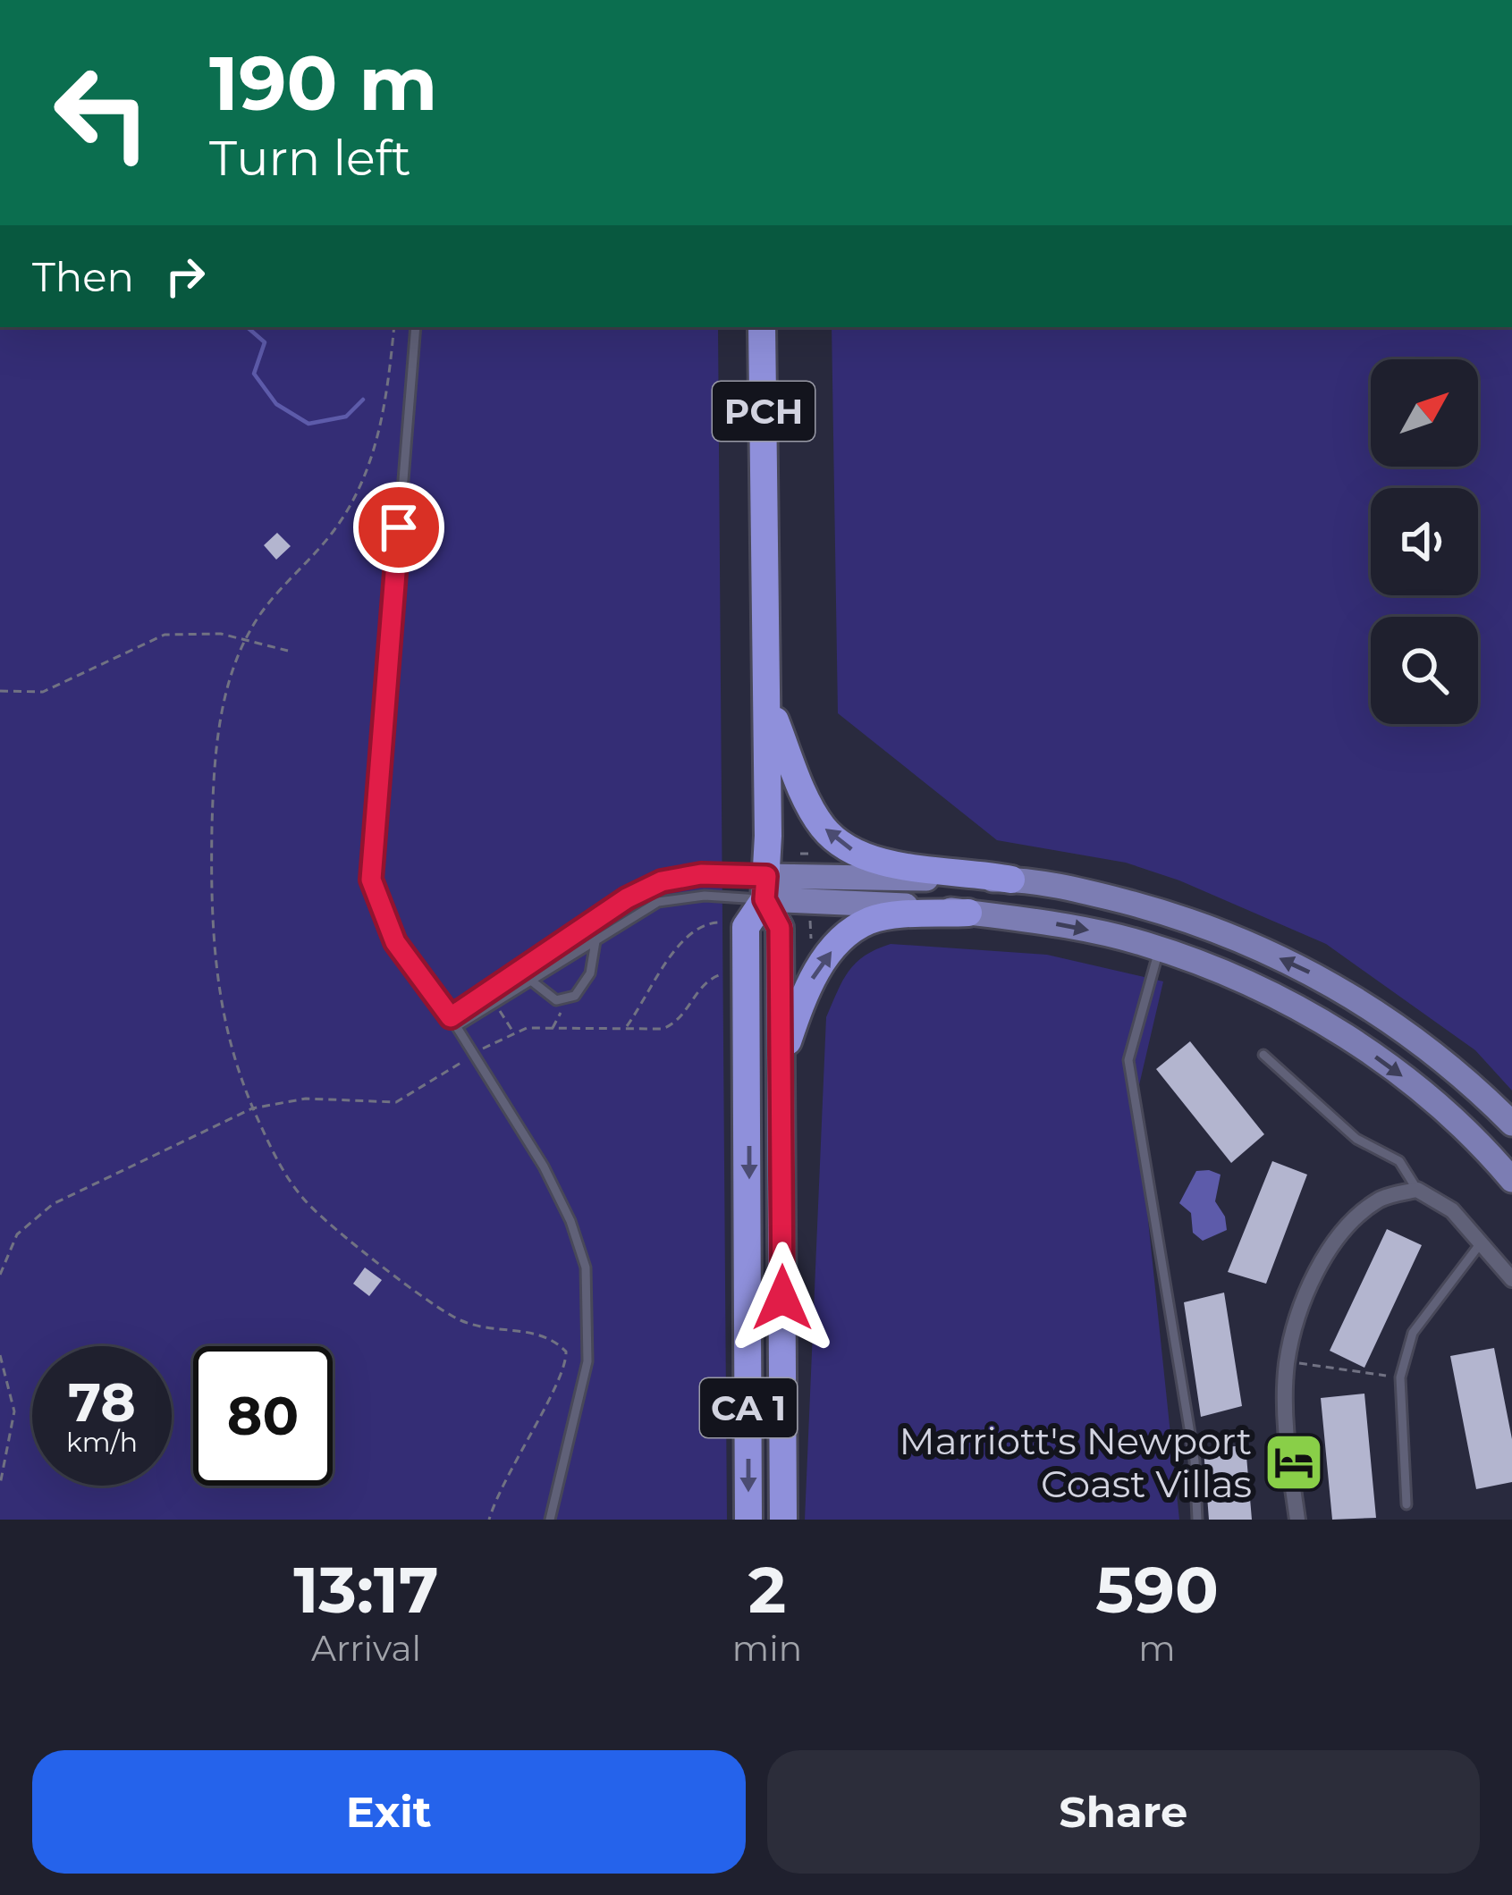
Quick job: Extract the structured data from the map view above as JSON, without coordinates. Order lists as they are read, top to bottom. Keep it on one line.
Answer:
{"streets":{"highway":["PCH","CA 1"]},"crossings":[["PCH","CA 1"]],"places":{"hotel":["Marriott's Newport Coast Villas"]},"north":"top right","page":{"turn":["190 m","Turn left"],"then":"Then","speed":"78 km/h","limit":"80","eta":["13:17","Arrival","2","min","590","m"],"buttons":["Exit","Share"]}}
